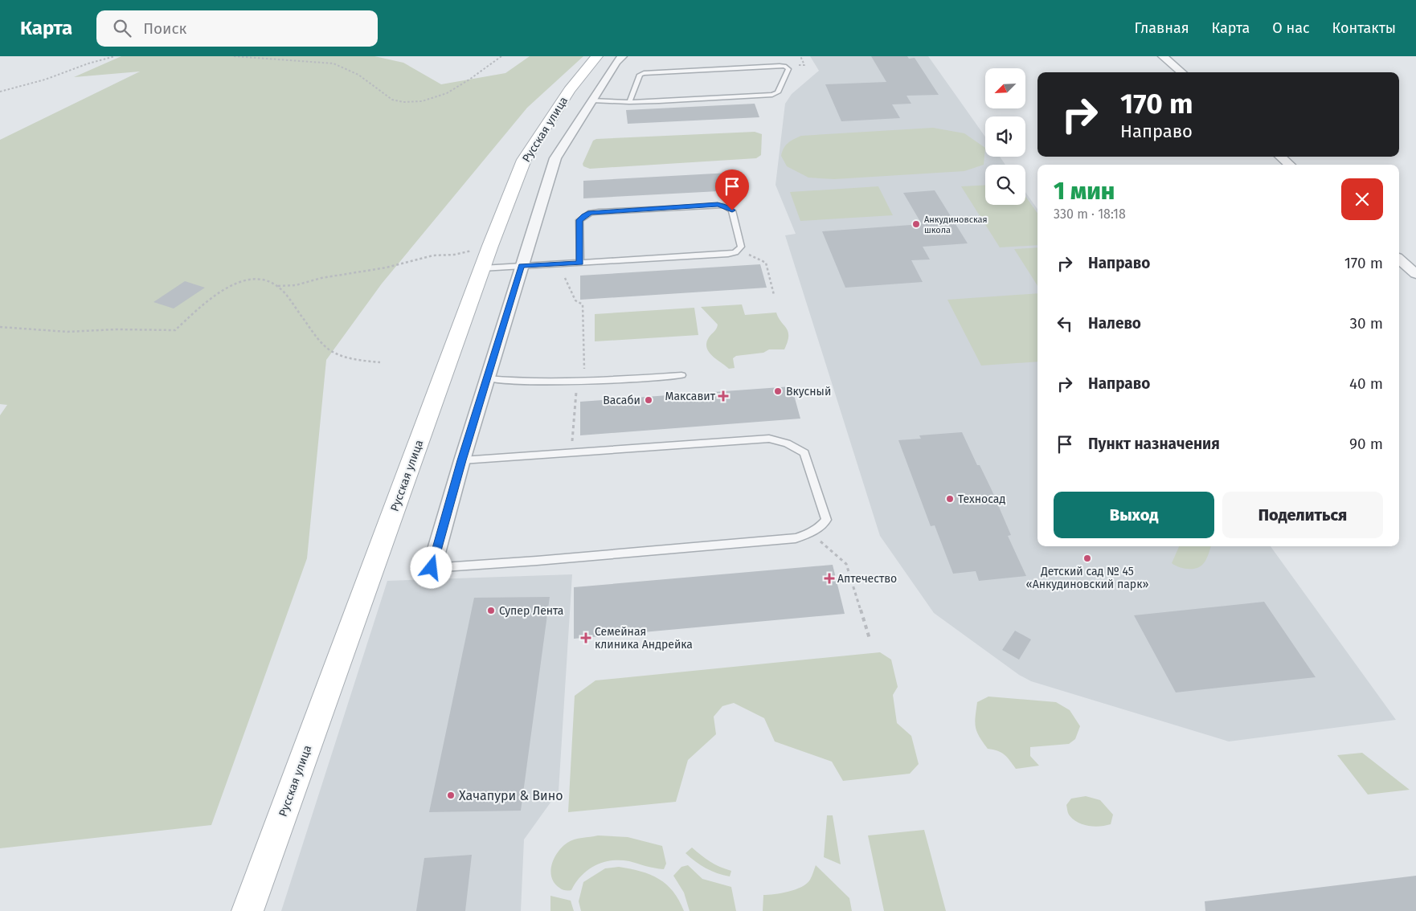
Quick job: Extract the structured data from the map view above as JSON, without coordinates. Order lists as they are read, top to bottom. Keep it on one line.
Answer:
{"streets":{"street":["Русская улица"]},"places":{"other":["Анкудиновская школа","Вкусный","Васаби","Техносад","Детский сад № 45 «Анкудиновский парк»","Супер Лента","Хачапури & Вино"],"health":["Максавит","Аптечество","Семейная клиника Андрейка"]},"north":"bottom left","page":{"header":"Карта","search":"Поиск","nav":["Главная","Карта","О нас","Контакты"],"turn":["170 m","Направо"],"heading":["1 мин","330 m · 18:18"],"list":[{"name":"Направо","value":"170 m"},{"name":"Налево","value":"30 m"},{"name":"Направо","value":"40 m"},{"name":"Пункт назначения","value":"90 m"}],"buttons":["Выход","Поделиться"]}}
